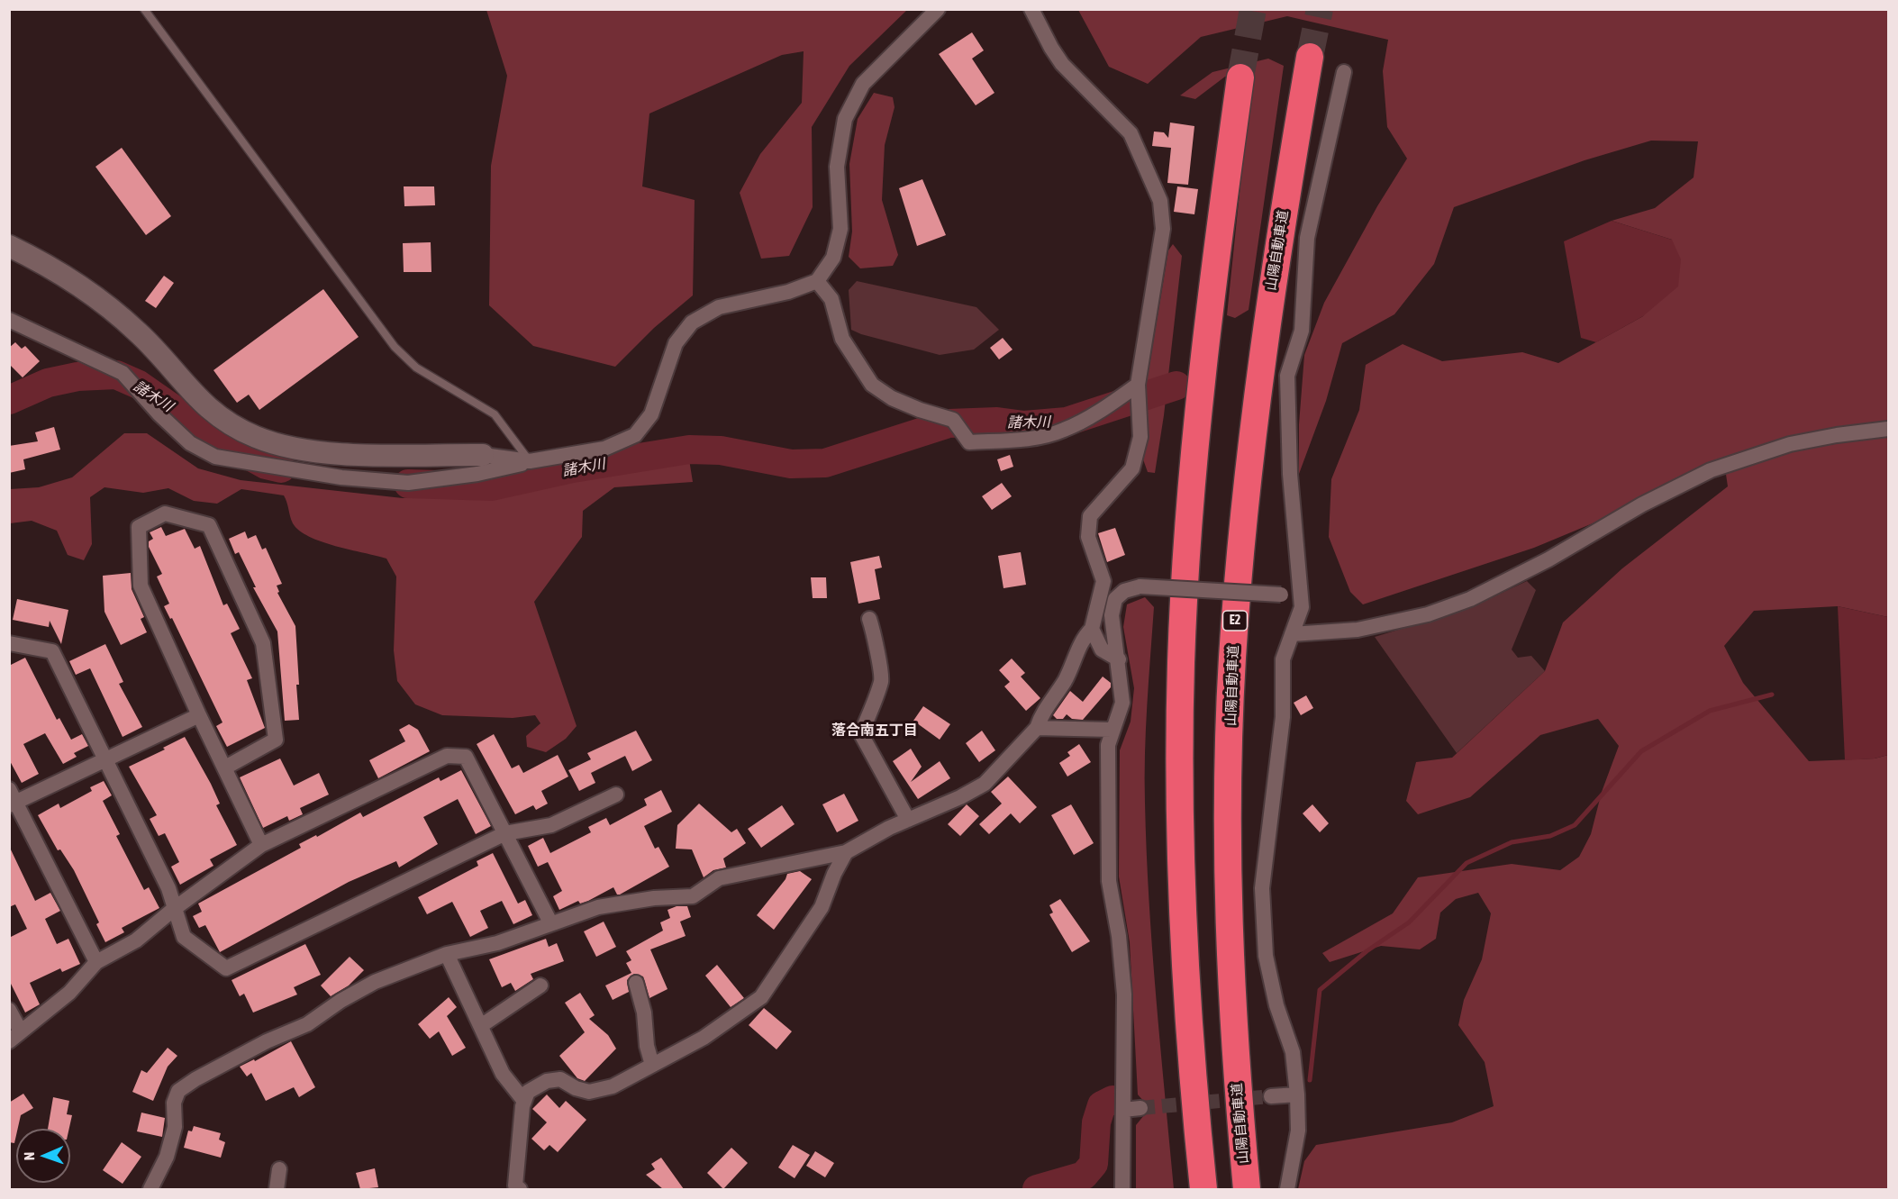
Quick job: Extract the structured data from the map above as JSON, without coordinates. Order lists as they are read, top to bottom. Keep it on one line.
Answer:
{"streets":{"highway":["山陽自動車道","E2"]},"districts":["落合南五丁目"],"water":["諸木川"],"north":"left"}
